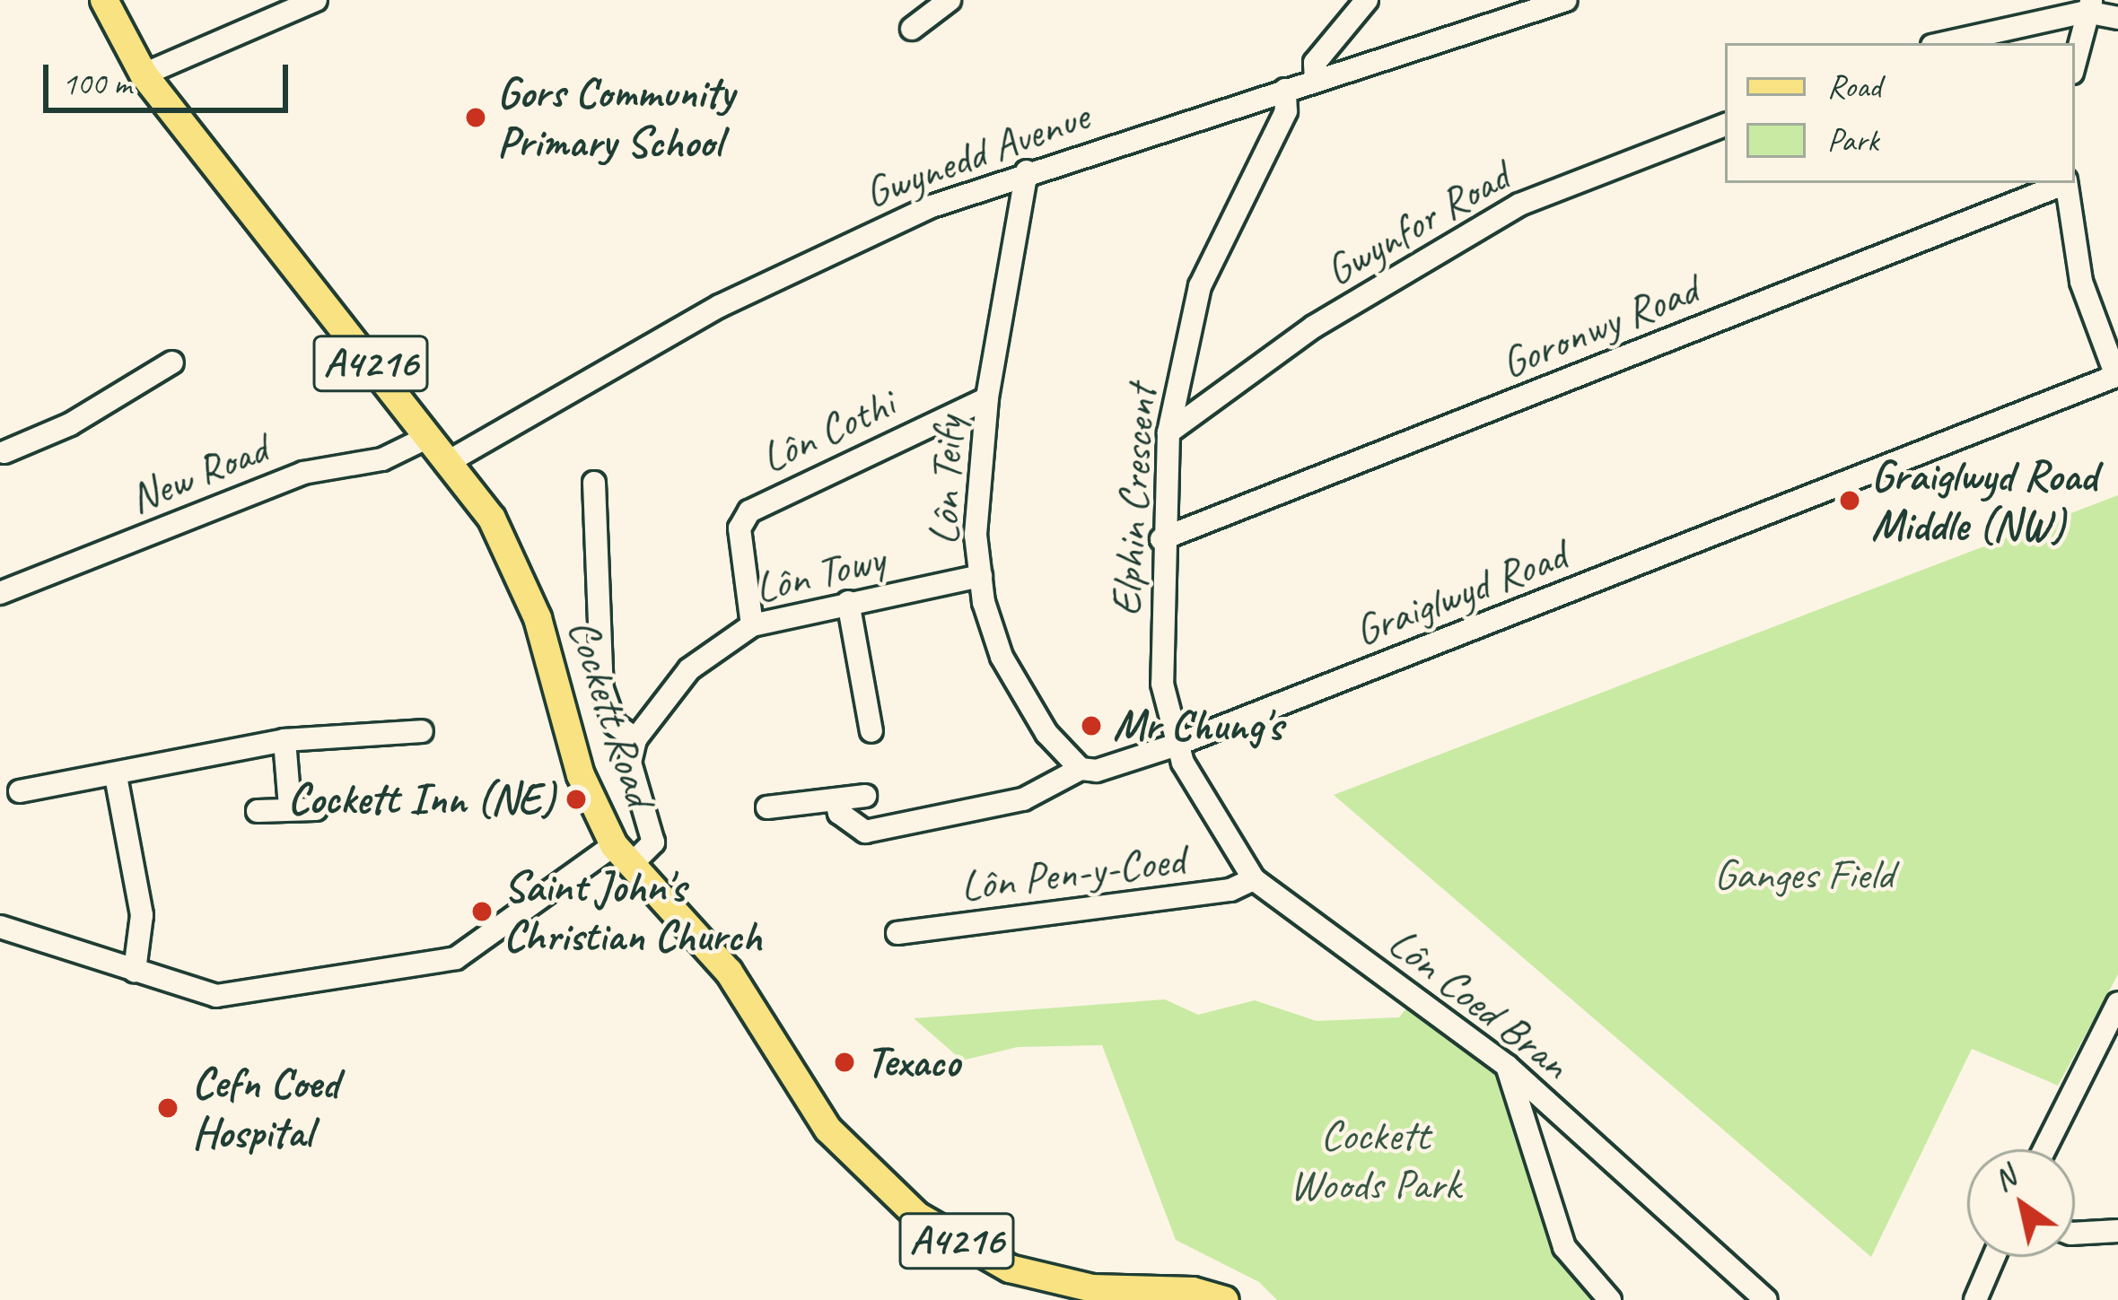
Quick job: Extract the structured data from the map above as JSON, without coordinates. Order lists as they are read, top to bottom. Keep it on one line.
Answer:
{"streets":{"main road":["A4216","Cockett Road"],"street":["Gwynedd Avenue","Gwynfor Road","Goronwy Road","Lôn Cothi","New Road","Lôn Teify","Elphin Crescent","Lôn Towy","Graiglwyd Road","Lôn Pen-y-Coed","Lôn Coed Bran"]},"crossings":[["Gwynedd Avenue","Lôn Teify"],["Gwynedd Avenue","Elphin Crescent"],["Gwynedd Avenue","Cockett Road"],["Gwynfor Road","Elphin Crescent"],["Goronwy Road","Elphin Crescent"],["Lôn Cothi","Lôn Teify"],["Lôn Cothi","Lôn Towy"],["New Road","Cockett Road"],["Lôn Teify","Lôn Towy"],["Lôn Teify","Graiglwyd Road"],["Elphin Crescent","Graiglwyd Road"],["Elphin Crescent","Lôn Coed Bran"],["Graiglwyd Road","Lôn Coed Bran"],["Lôn Pen-y-Coed","Lôn Coed Bran"]],"parks":["Ganges Field","Cockett Woods Park"],"places":["Gors Community Primary School","Graiglwyd Road Middle (NW)","Mr Chung's","Cockett Inn (NE)","Saint John's Christian Church","Texaco","Cefn Coed Hospital"],"legend":["Road","Park"],"scale_bar":"100 m","north":"top left"}
